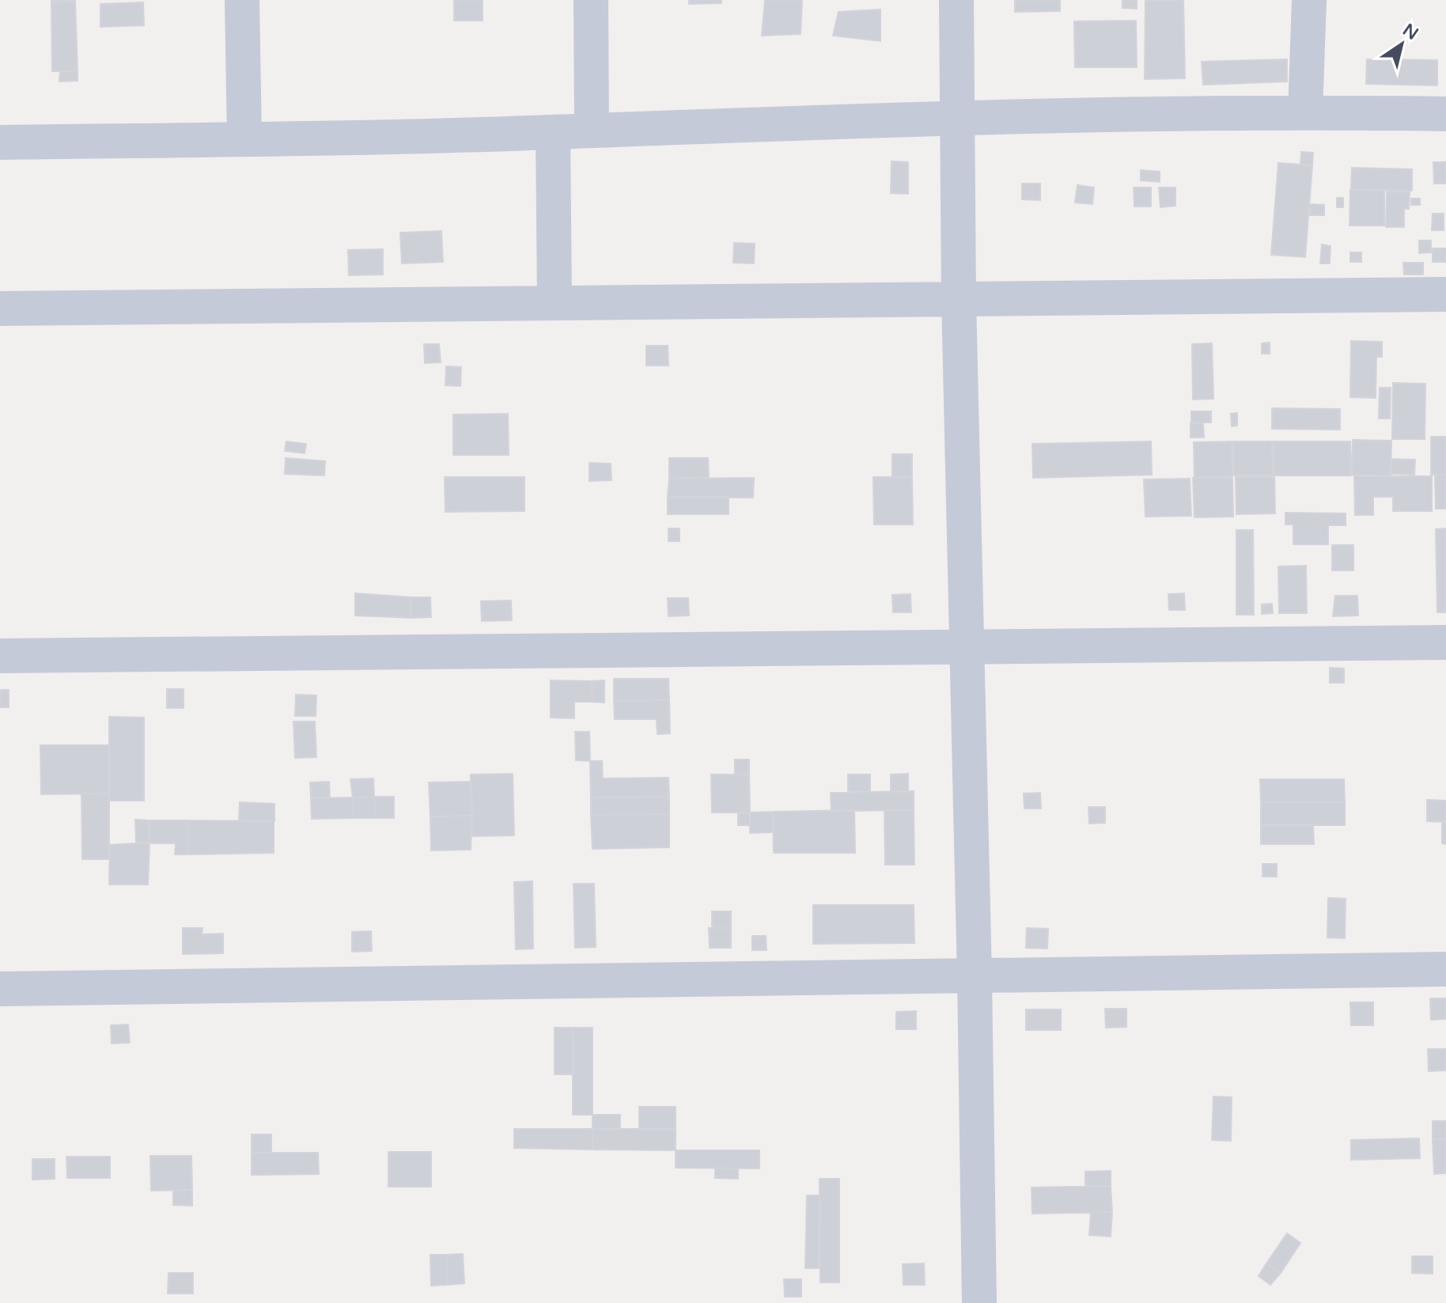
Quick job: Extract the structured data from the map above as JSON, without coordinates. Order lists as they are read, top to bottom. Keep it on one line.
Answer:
{"north":"top right"}
